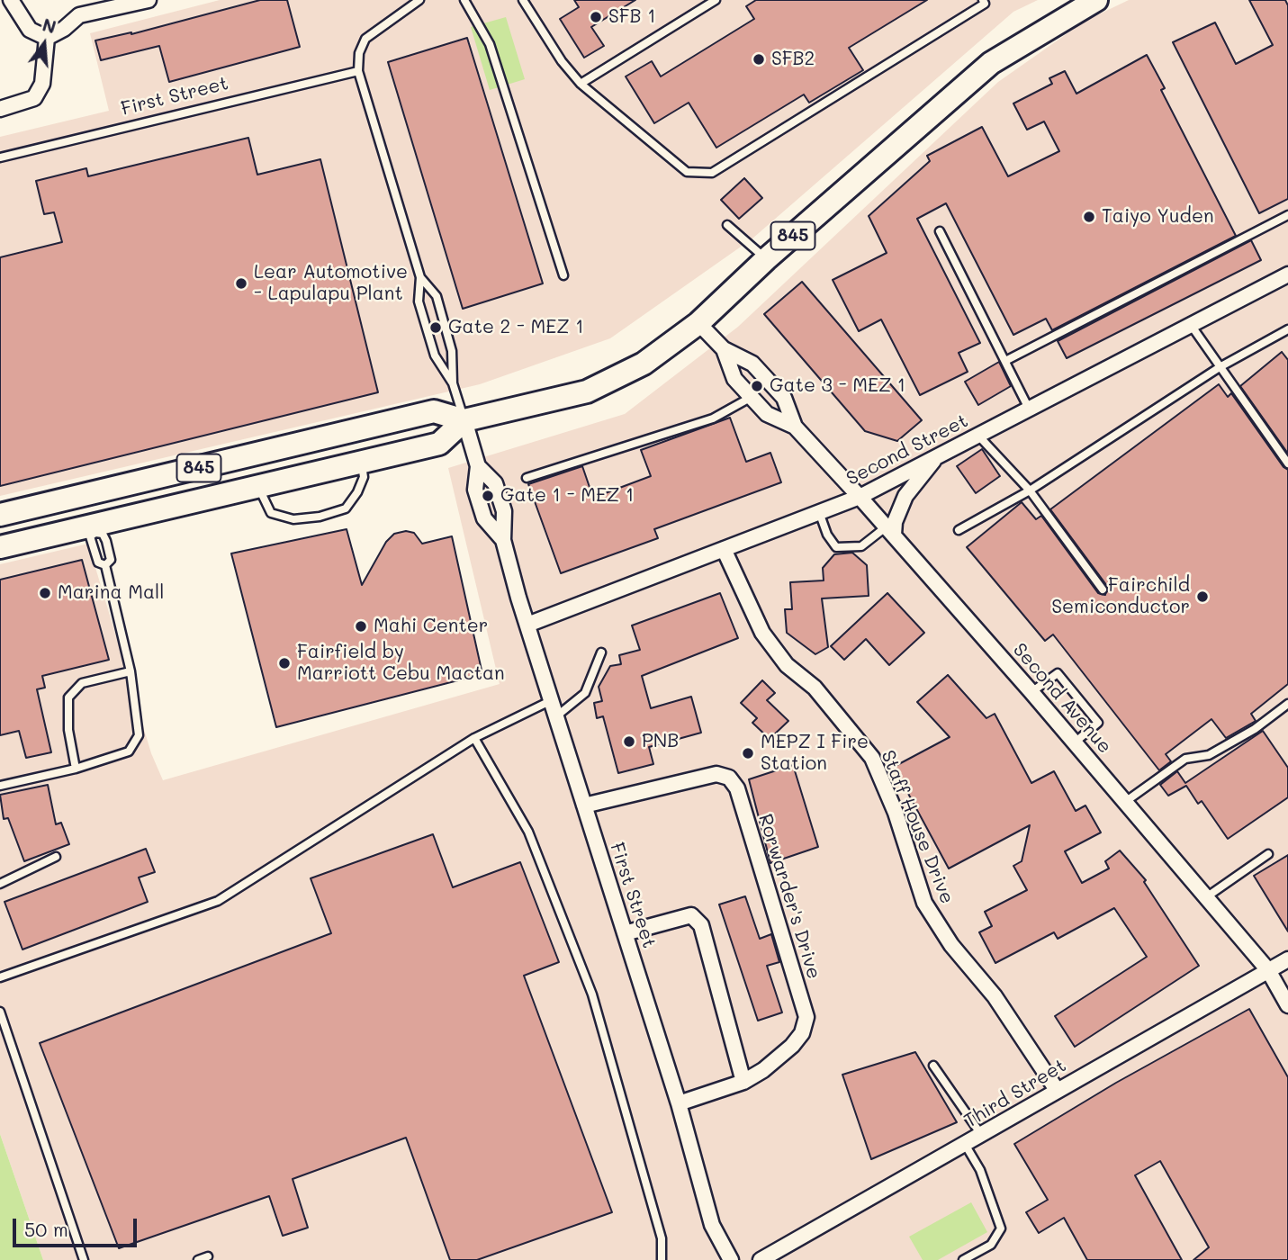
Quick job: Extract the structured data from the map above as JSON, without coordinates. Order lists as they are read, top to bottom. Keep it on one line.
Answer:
{"streets":{"main road":["845"],"street":["First Street","Second Street","Second Avenue","Staff House Drive","Rorwarder's Drive","Third Street"]},"crossings":[["First Street","845"],["First Street","Second Street"],["First Street","Rorwarder's Drive"],["845","Second Avenue"],["Second Street","Second Avenue"],["Second Street","Staff House Drive"],["Second Avenue","Third Street"],["Staff House Drive","Third Street"]],"places":["SFB 1","SFB2","Taiyo Yuden","Lear Automotive - Lapulapu Plant","Gate 2 - MEZ 1","Gate 3 - MEZ 1","Gate 1 - MEZ 1","Marina Mall","Fairchild Semiconductor","Mahi Center","Fairfield by Marriott Cebu Mactan","PNB","MEPZ I Fire Station"],"scale_bar":"50 m","north":"top"}
